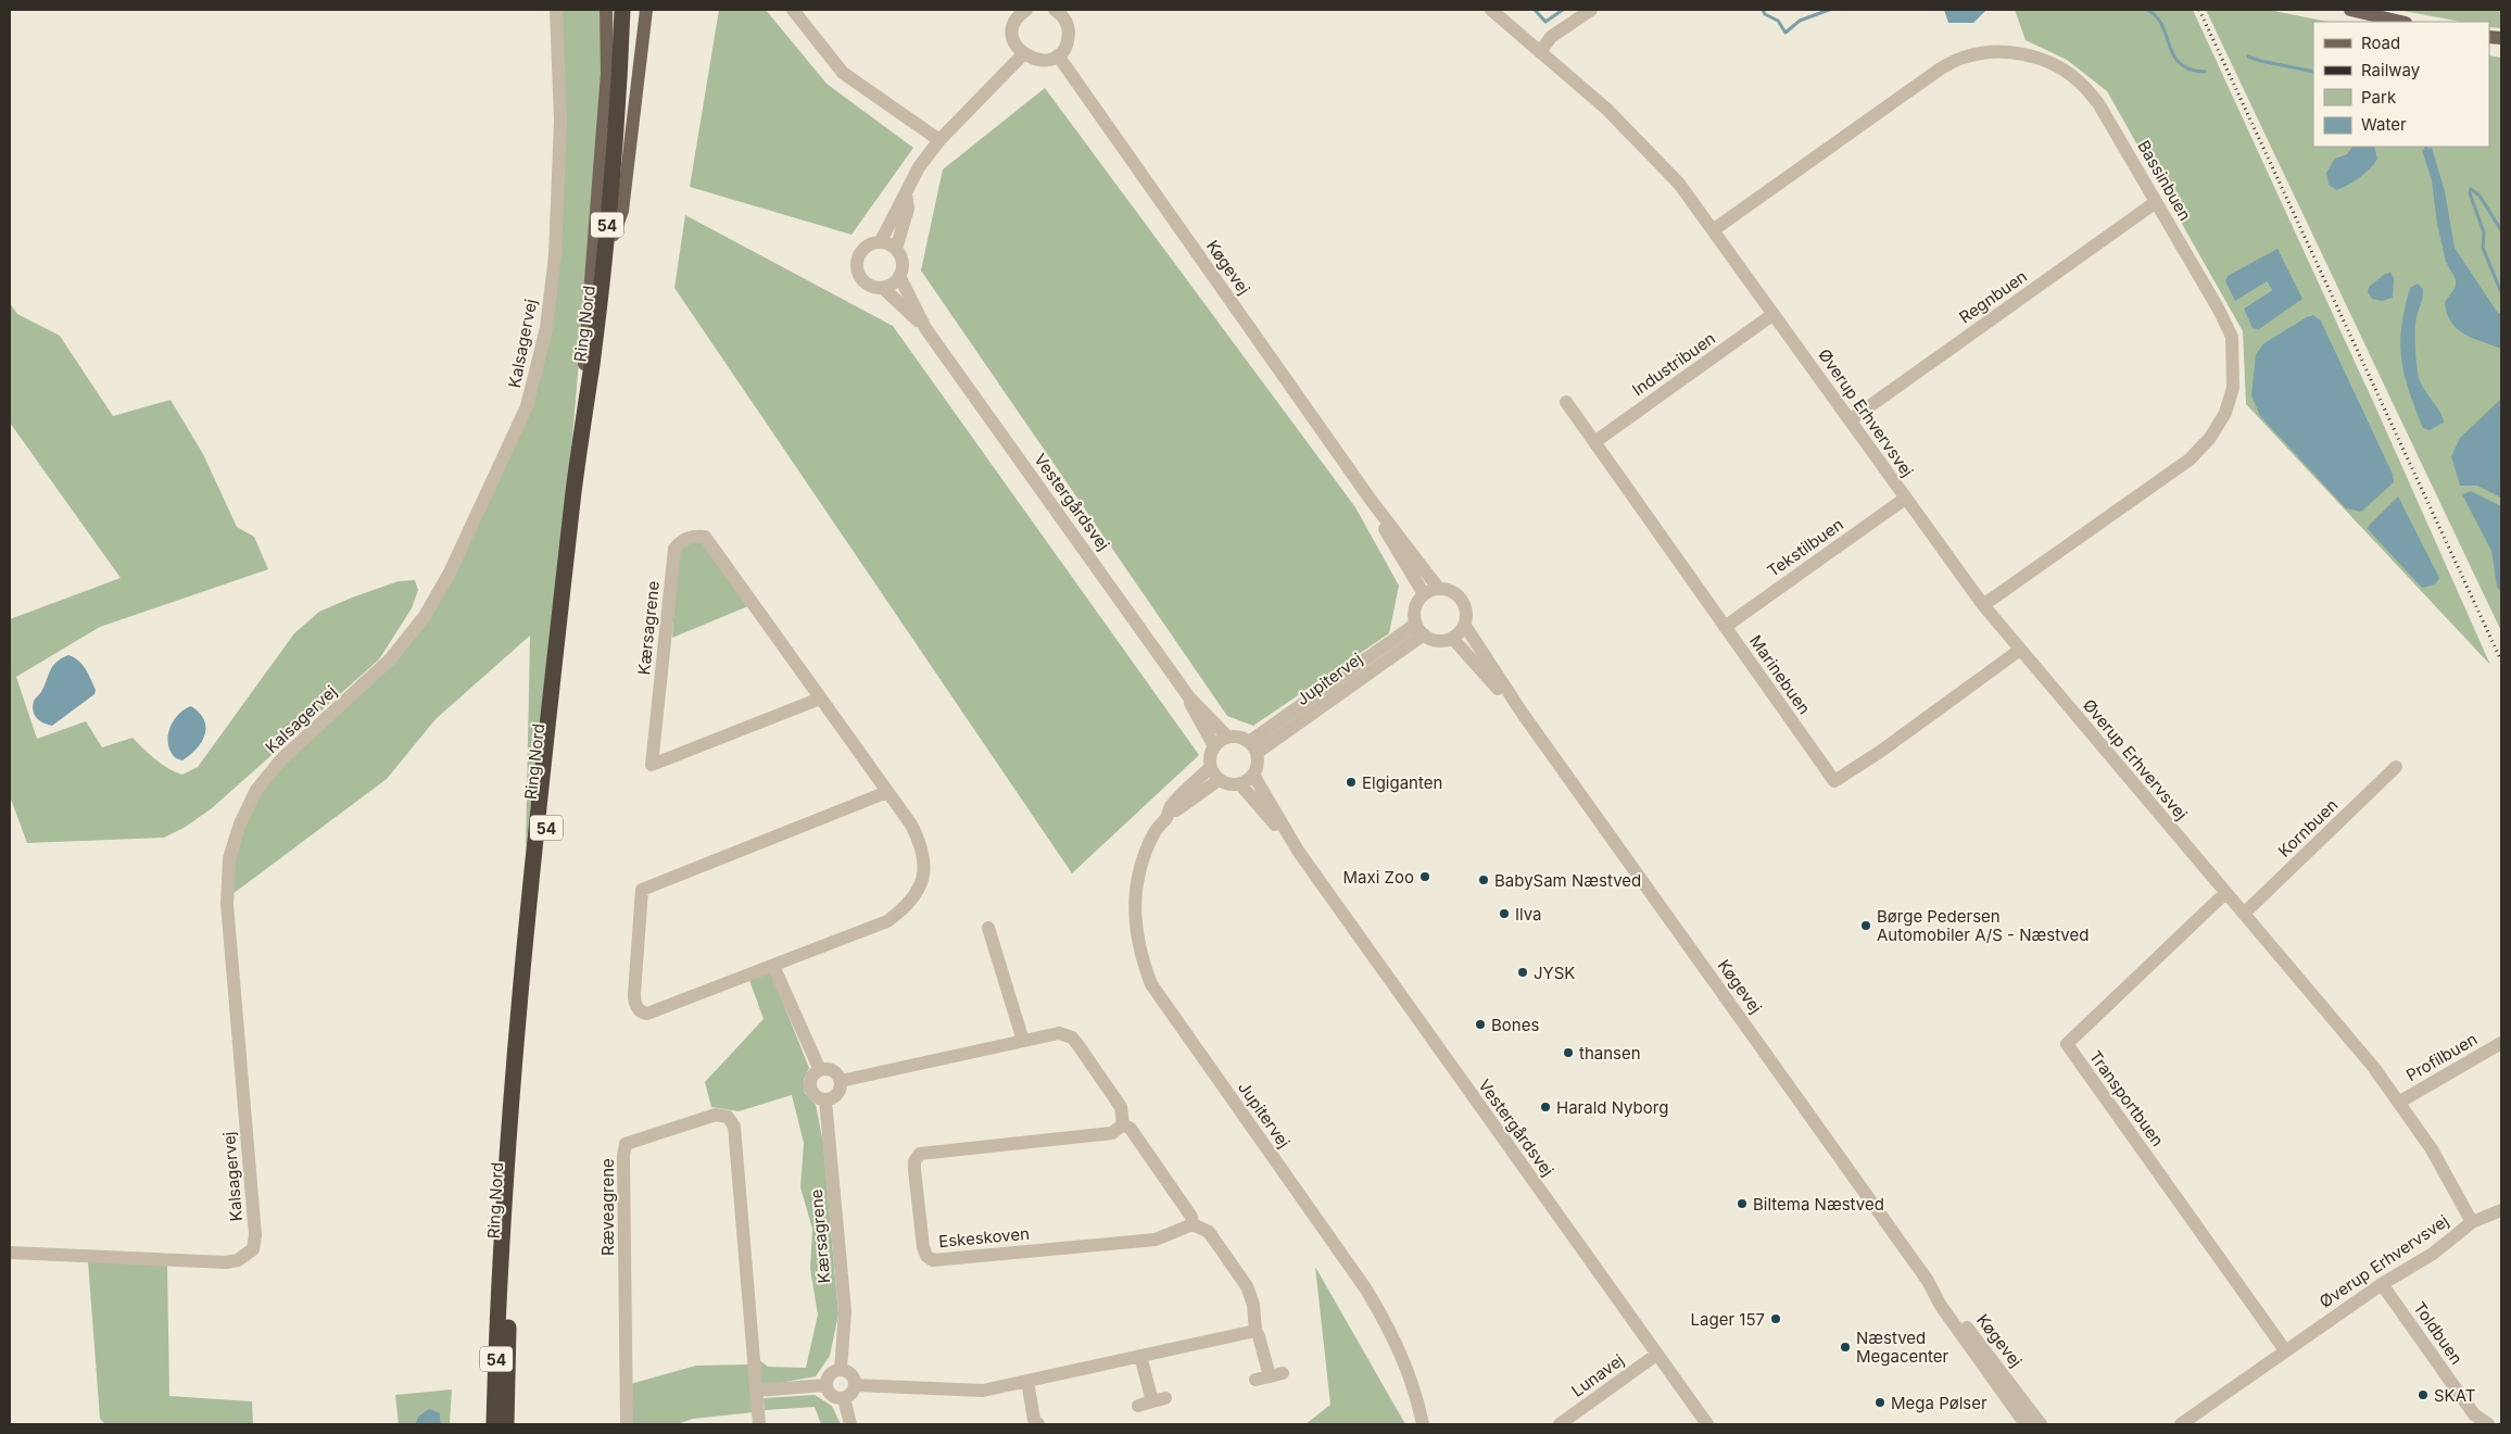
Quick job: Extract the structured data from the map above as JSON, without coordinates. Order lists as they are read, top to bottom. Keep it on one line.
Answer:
{"streets":{"highway":["54","Ring Nord"],"street":["Bassinbuen","Køgevej","Regnbuen","Kalsagervej","Industribuen","Øverup Erhvervsvej","Vestergårdsvej","Tekstilbuen","Kærsagrene","Marinebuen","Jupitervej","Kornbuen","Profilbuen","Transportbuen","Ræveagrene","Eskeskoven","Toldbuen","Lunavej"]},"crossings":[["Bassinbuen","Regnbuen"],["Bassinbuen","Øverup Erhvervsvej"],["54","Ring Nord"],["Køgevej","Jupitervej"],["Regnbuen","Øverup Erhvervsvej"],["Industribuen","Øverup Erhvervsvej"],["Industribuen","Marinebuen"],["Øverup Erhvervsvej","Tekstilbuen"],["Øverup Erhvervsvej","Marinebuen"],["Øverup Erhvervsvej","Kornbuen"],["Øverup Erhvervsvej","Profilbuen"],["Øverup Erhvervsvej","Transportbuen"],["Øverup Erhvervsvej","Toldbuen"],["Vestergårdsvej","Jupitervej"],["Vestergårdsvej","Lunavej"],["Tekstilbuen","Marinebuen"]],"places":["Elgiganten","Maxi Zoo","BabySam Næstved","Ilva","Børge Pedersen Automobiler A/S - Næstved","JYSK","Bones","thansen","Harald Nyborg","Biltema Næstved","Lager 157","Næstved Megacenter","SKAT","Mega Pølser"],"legend":["Road","Railway","Park","Water"]}
